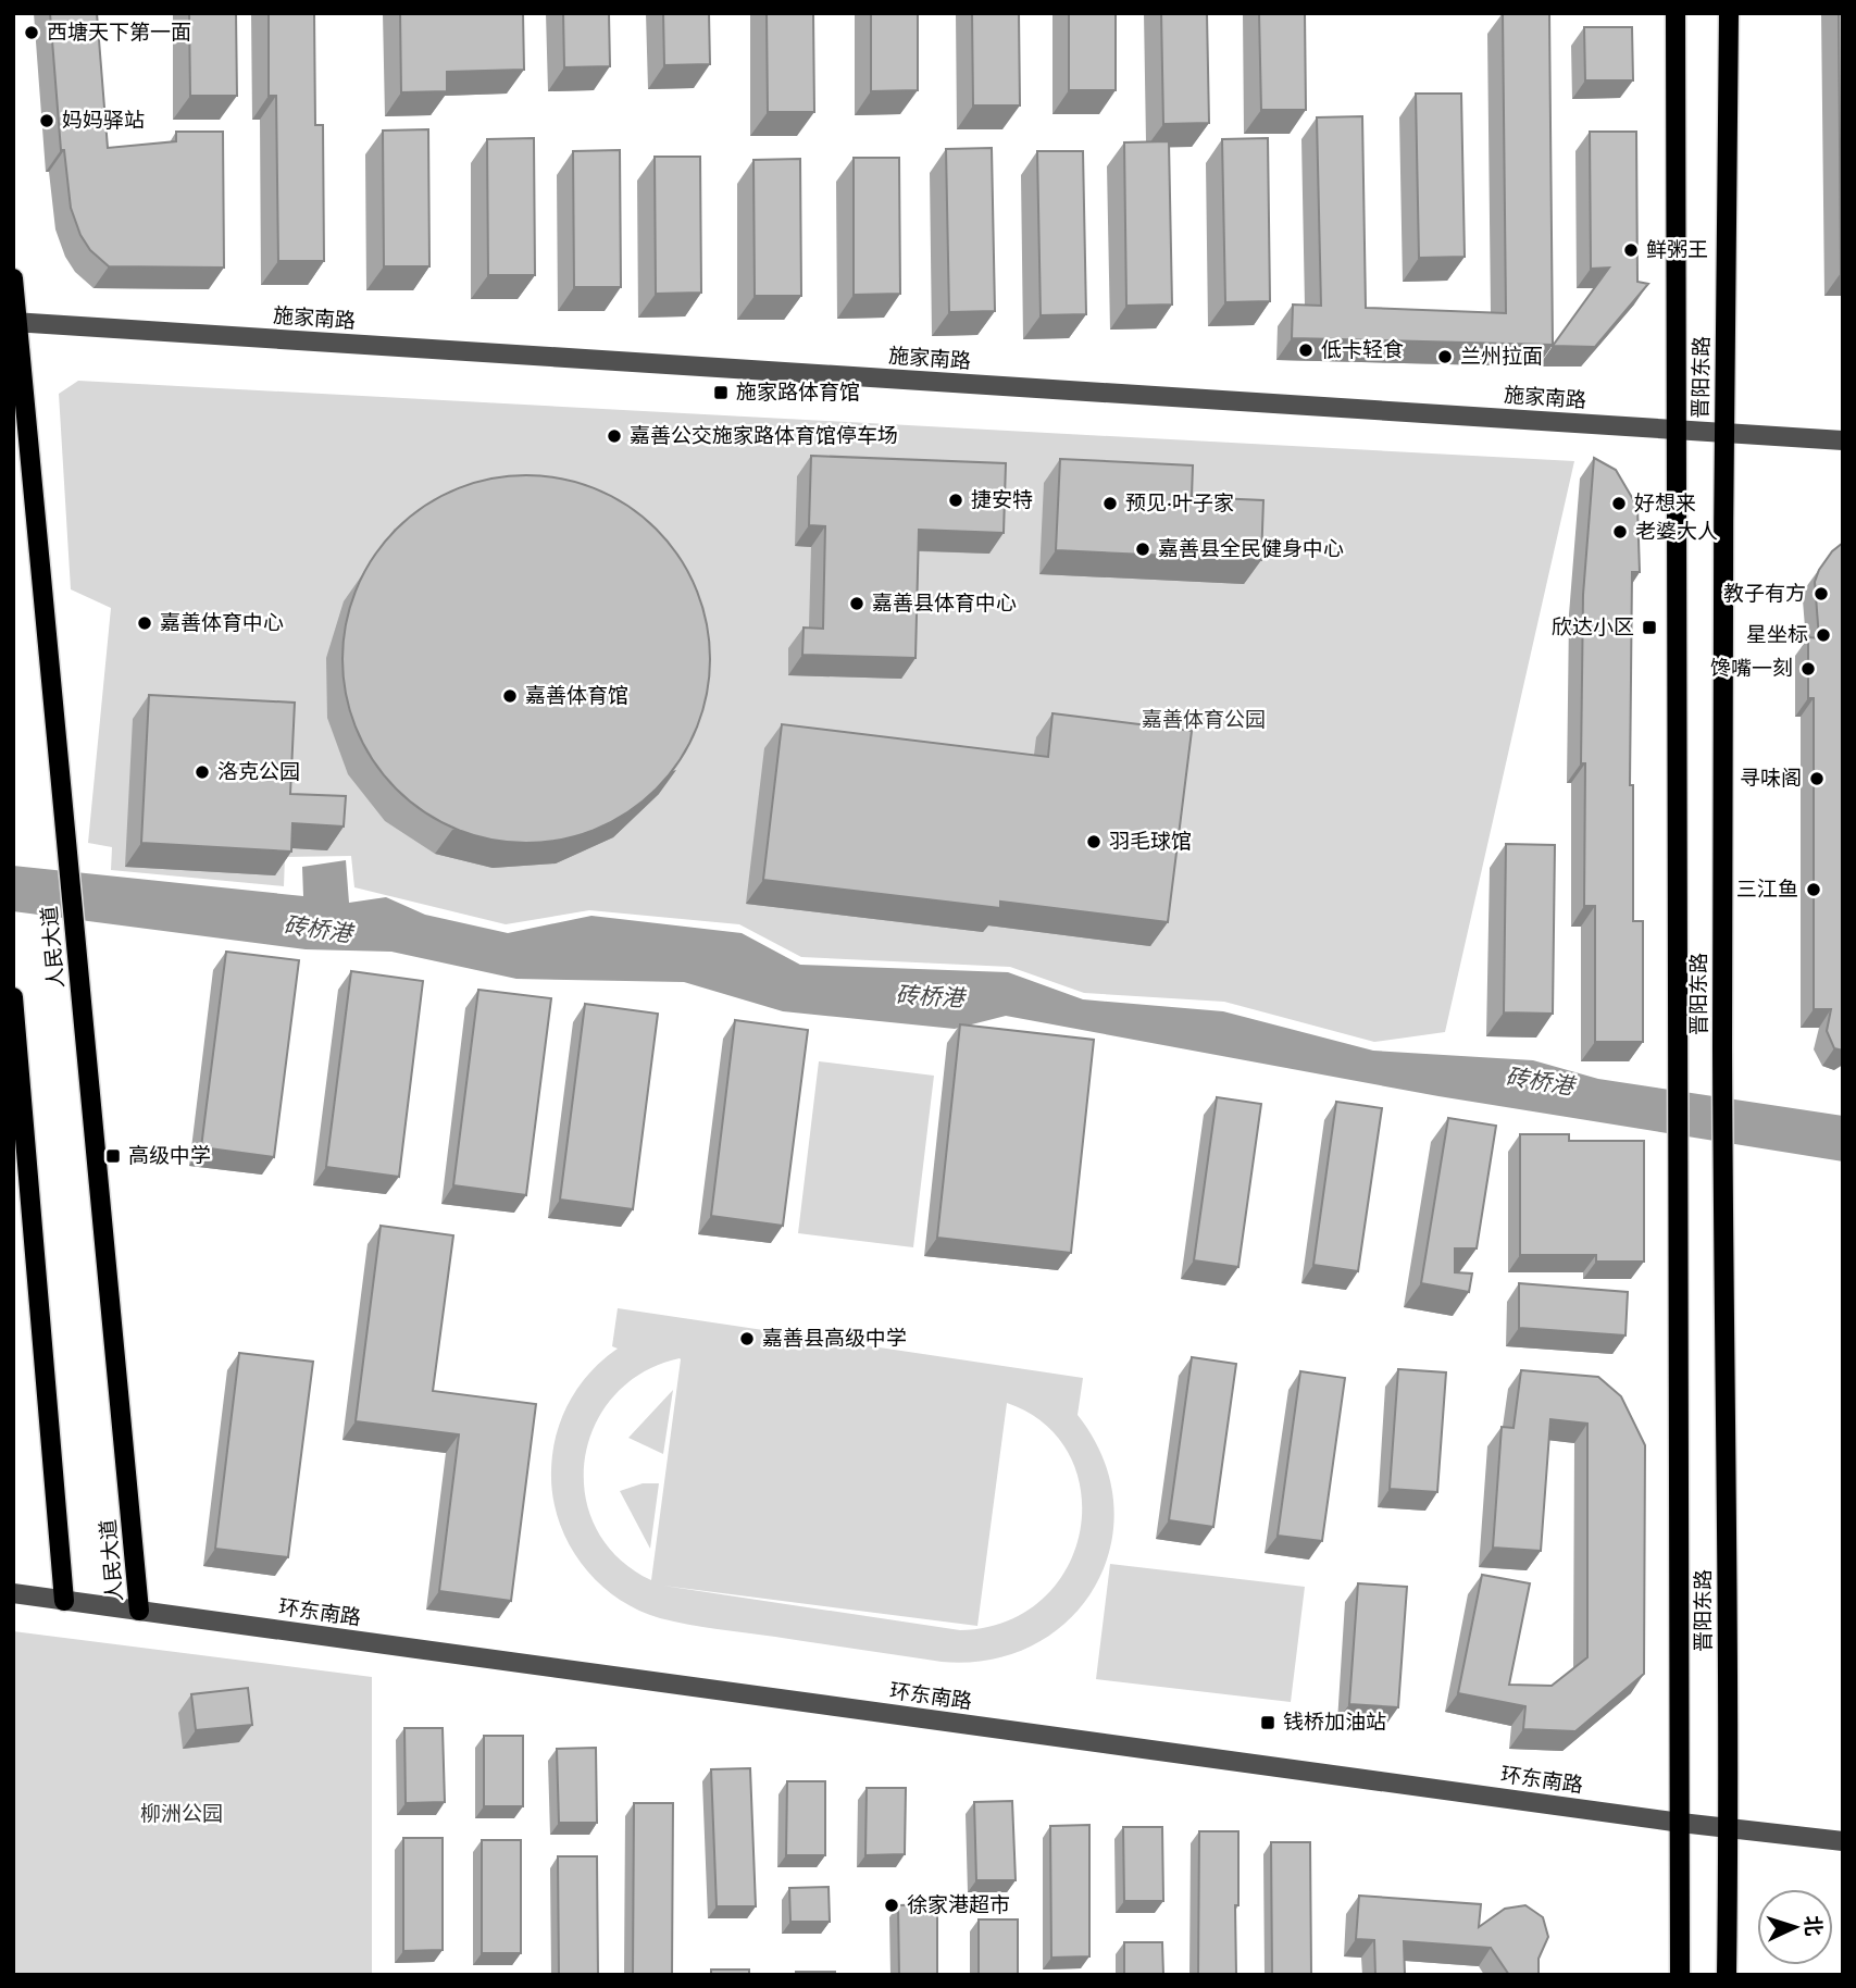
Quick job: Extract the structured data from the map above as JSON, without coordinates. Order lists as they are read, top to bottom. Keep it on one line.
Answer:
{"streets":{"main road":["晋阳东路","人民大道"],"street":["施家南路","环东南路"]},"crossings":[["施家南路","晋阳东路"],["施家南路","人民大道"],["晋阳东路","环东南路"],["人民大道","环东南路"]],"water":["砖桥港"],"parks":["嘉善体育公园","柳洲公园"],"places":{"other":["西塘天下第一面","妈妈驿站","鲜粥王","低卡轻食","兰州拉面","嘉善公交施家路体育馆停车场","捷安特","预见·叶子家","好想来","老婆大人","嘉善县全民健身中心","教子有方","嘉善县体育中心","嘉善体育中心","星坐标","馋嘴一刻","嘉善体育馆","洛克公园","寻味阁","羽毛球馆","三江鱼","嘉善县高级中学","徐家港超市"],"transit":["施家路体育馆","欣达小区","高级中学","钱桥加油站"]},"north":"right"}
